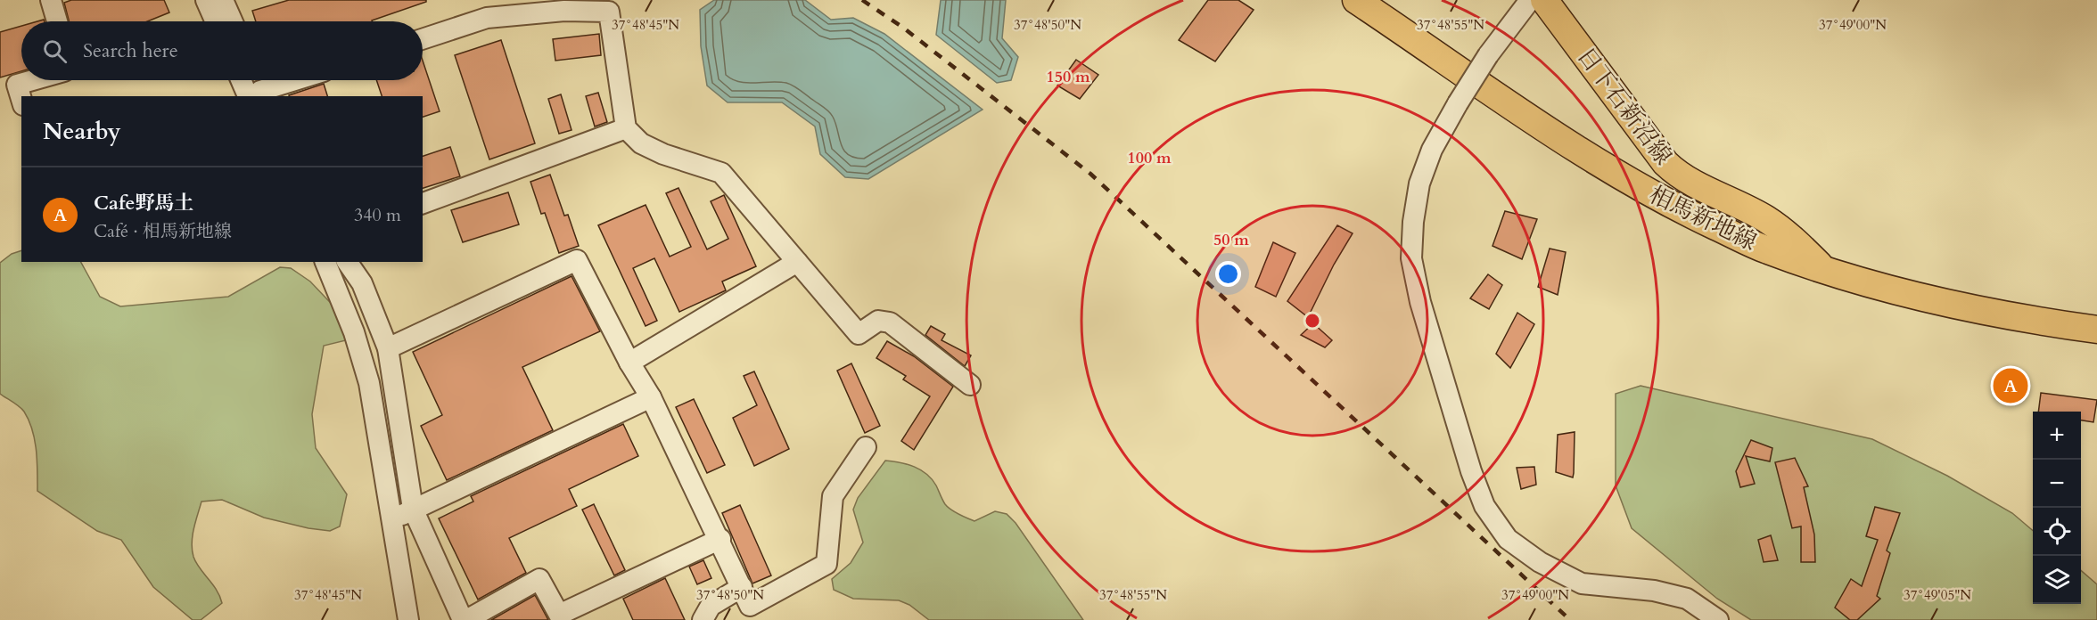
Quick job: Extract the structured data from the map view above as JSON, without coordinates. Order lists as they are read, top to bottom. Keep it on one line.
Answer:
{"streets":{"main road":["日下石新沼線","相馬新地線"]},"crossings":[["日下石新沼線","相馬新地線"]],"page":{"search":"Search here","heading":"Nearby","list":[{"mark":"A","name":"Cafe野馬土","note":"Café · 相馬新地線","value":"340 m"}],"pins":"A","map_buttons":["+","−"]},"coordinates":["37°48'45\"N","37°48'50\"N","37°48'55\"N","37°49'00\"N","37°49'05\"N"],"rings":["150 m","100 m","50 m"]}
